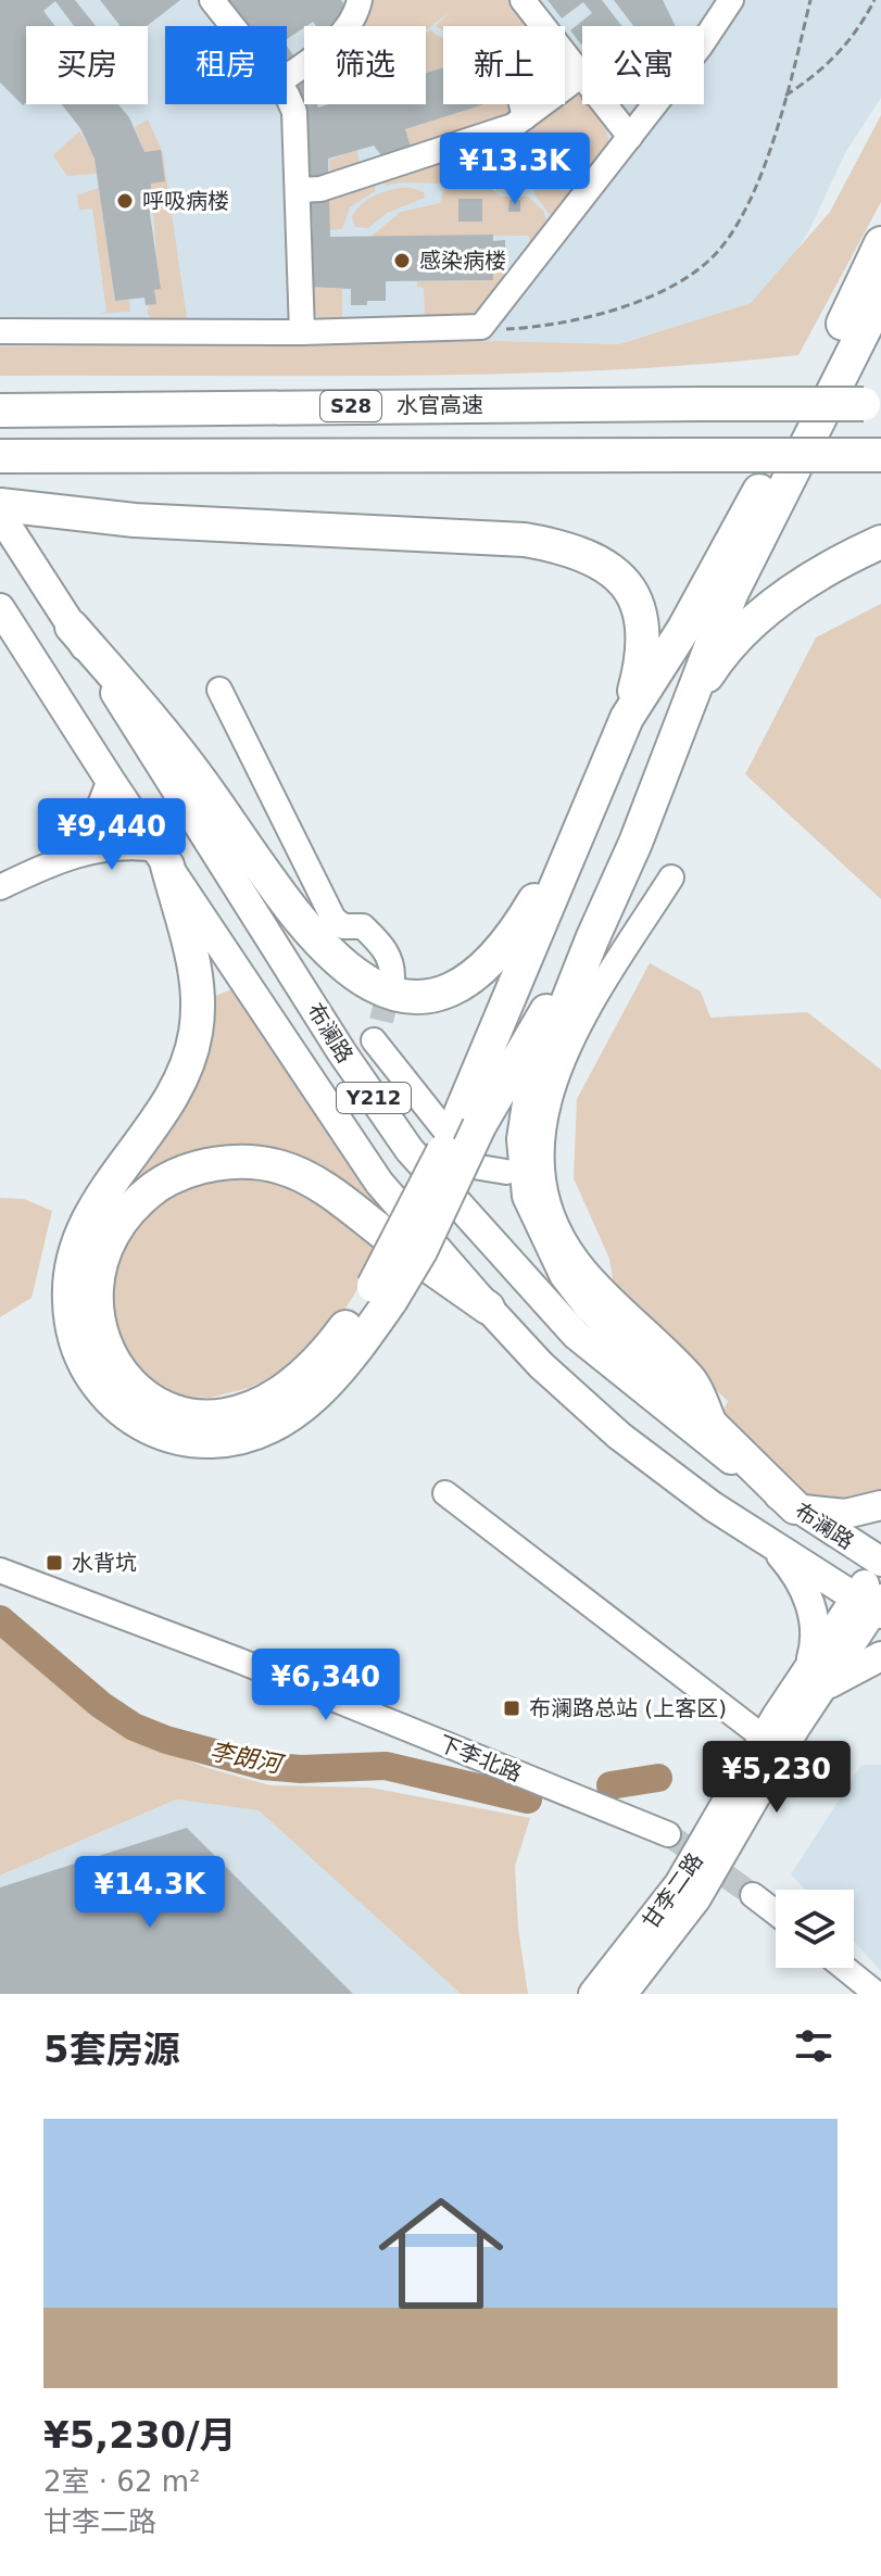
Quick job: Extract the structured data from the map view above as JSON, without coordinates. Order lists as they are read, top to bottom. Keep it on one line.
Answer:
{"streets":{"highway":["水官高速","S28"],"main road":["布澜路","Y212","甘李二路"],"street":["下李北路"]},"crossings":[["布澜路","甘李二路"]],"water":["李朗河"],"places":{"other":["呼吸病楼","感染病楼"],"transit":["水背坑","布澜路总站 (上客区)"]},"page":{"chip":["买房","租房","筛选","新上","公寓"],"price":["¥13.3K","¥9,440","¥6,340","¥5,230","¥14.3K"],"heading":"5套房源","list":[{"name":"¥5,230/月","note":"2室 · 62 m² · 甘李二路"}]}}
